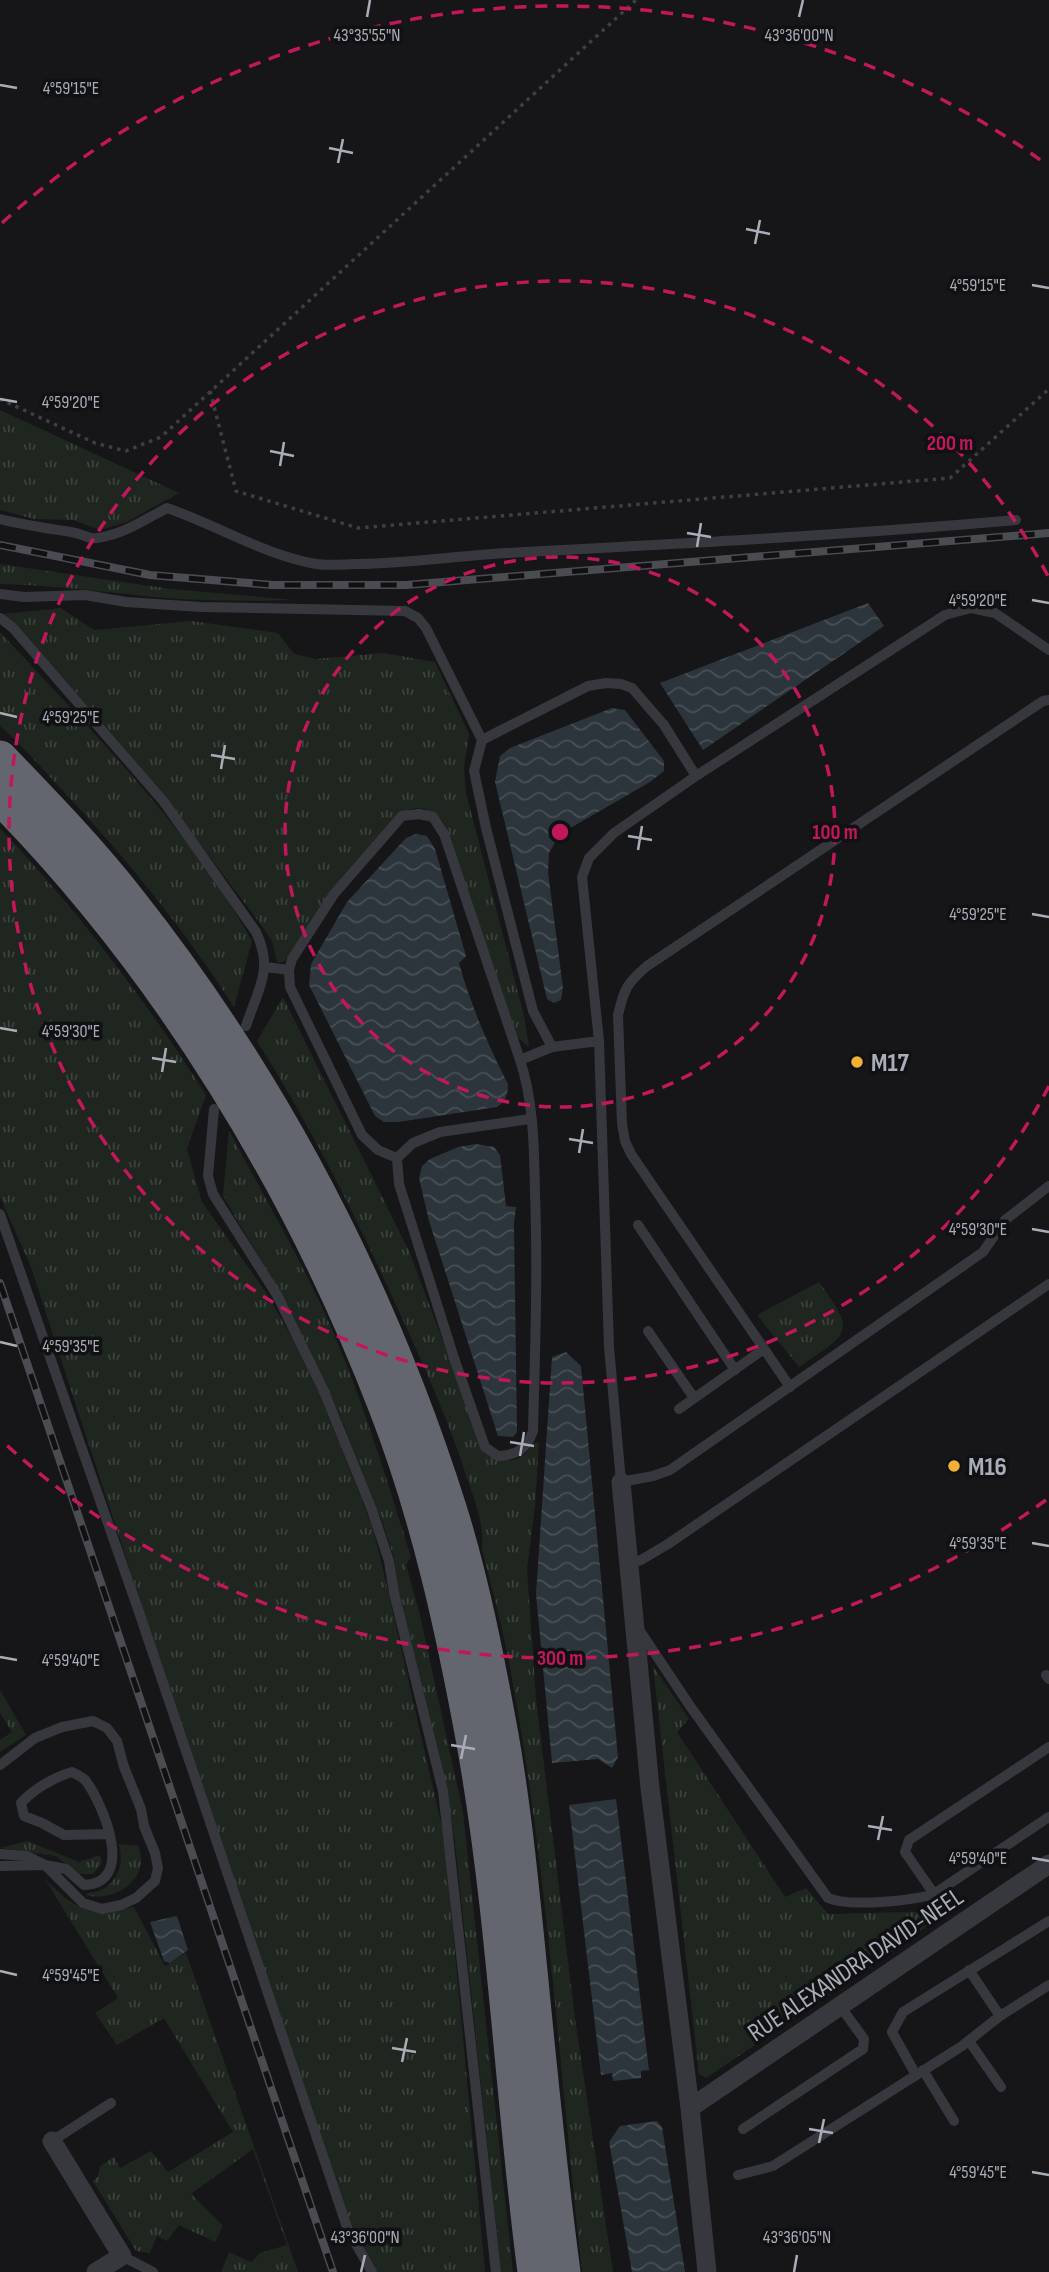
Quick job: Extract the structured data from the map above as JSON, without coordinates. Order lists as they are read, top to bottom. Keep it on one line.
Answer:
{"streets":{"street":["RUE ALEXANDRA DAVID-NEEL"]},"places":["M17","M16"],"coordinates":["43°35'55\"N","43°36'00\"N","4°59'15\"E","4°59'20\"E","4°59'25\"E","4°59'30\"E","4°59'35\"E","4°59'40\"E","4°59'45\"E","43°36'05\"N"],"rings":["200 m","100 m","300 m"]}
